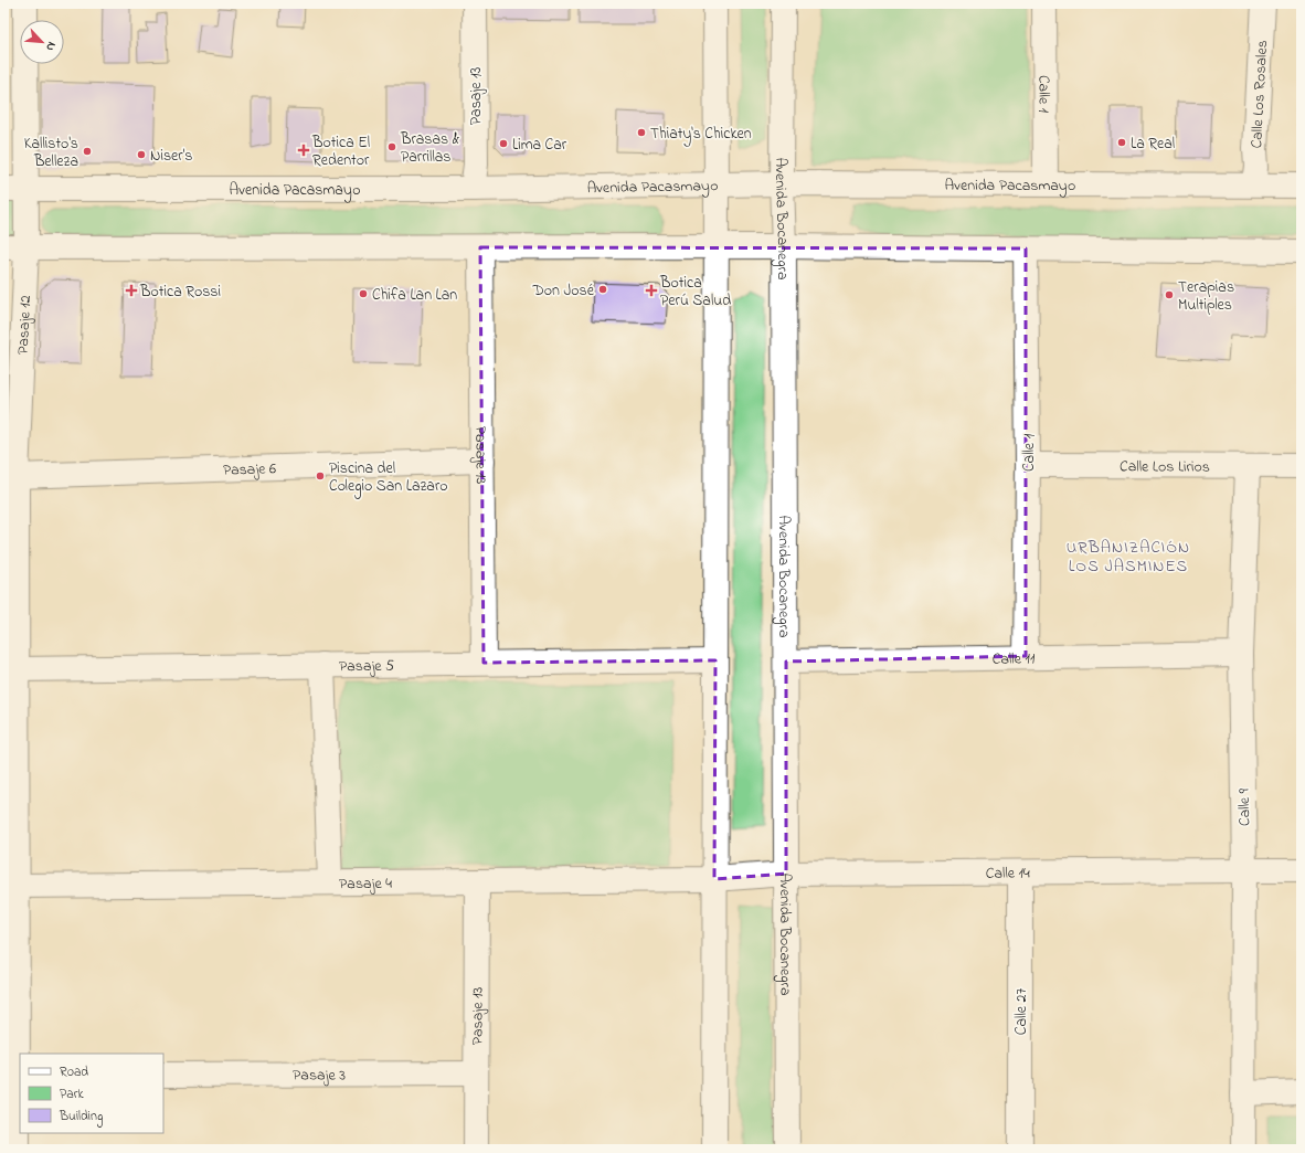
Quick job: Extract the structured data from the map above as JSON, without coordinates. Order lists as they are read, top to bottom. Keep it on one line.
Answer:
{"streets":{"street":["Calle 1","Calle Los Rosales","Pasaje 13","Avenida Pacasmayo","Avenida Bocanegra","Pasaje 12","Calle Los Lirios","Pasaje 6","Calle 11","Pasaje 5","Calle 9","Calle 14","Pasaje 4","Calle 27","Pasaje 3"]},"crossings":[["Calle 1","Avenida Pacasmayo"],["Calle 1","Calle Los Lirios"],["Calle 1","Calle 11"],["Calle Los Rosales","Avenida Pacasmayo"],["Pasaje 13","Avenida Pacasmayo"],["Pasaje 13","Pasaje 6"],["Pasaje 13","Pasaje 5"],["Pasaje 13","Pasaje 4"],["Pasaje 13","Pasaje 3"],["Avenida Pacasmayo","Avenida Bocanegra"],["Avenida Pacasmayo","Pasaje 12"],["Avenida Bocanegra","Calle 11"],["Avenida Bocanegra","Calle 14"],["Pasaje 12","Pasaje 6"],["Pasaje 12","Pasaje 5"],["Pasaje 12","Pasaje 4"],["Calle Los Lirios","Calle 9"],["Calle 11","Calle 9"],["Calle 9","Calle 14"],["Calle 14","Pasaje 4"],["Calle 14","Calle 27"]],"districts":["URBANIZACIÓN LOS JASMINES"],"places":{"other":["Thiaty's Chicken","La Real","Lima Car","Brasas & Parrillas","Kallisto's Belleza","Niser's","Don José","Chifa Lan Lan","Terapias Multiples","Piscina del Colegio San Lazaro"],"health":["Botica El Redentor","Botica Rossi","Botica Perú Salud"]},"legend":["Road","Park","Building"],"north":"bottom right"}
